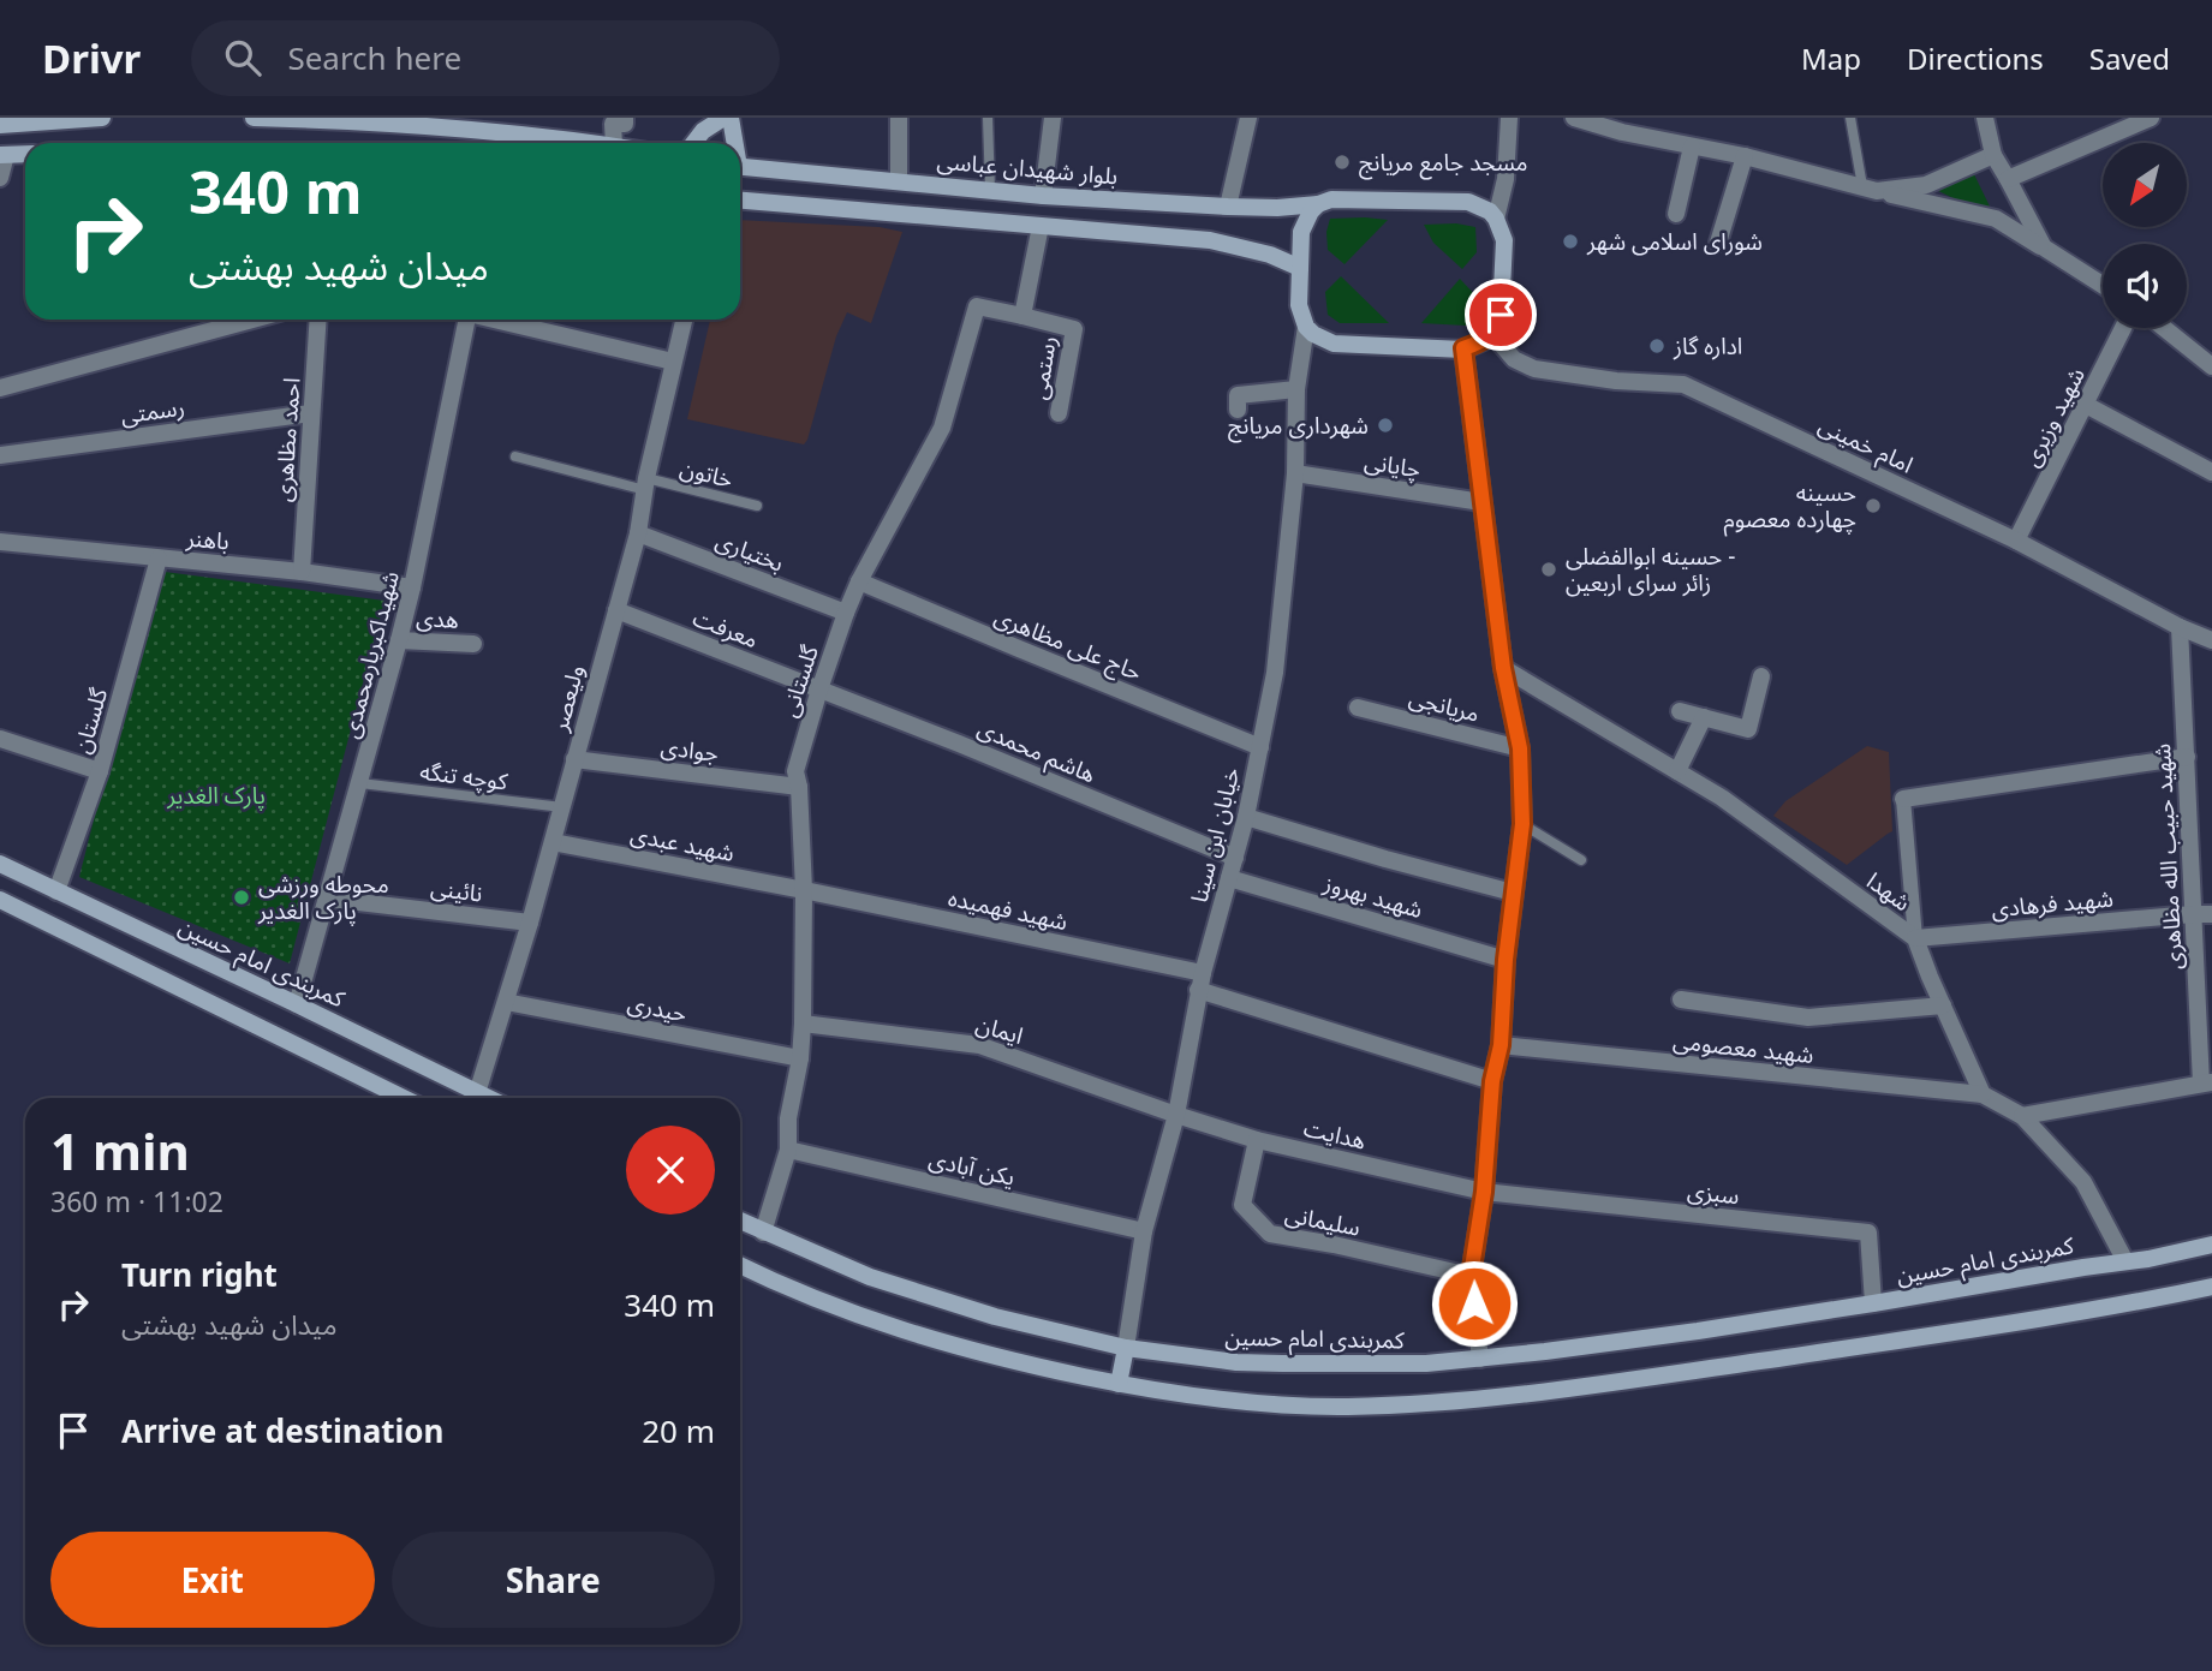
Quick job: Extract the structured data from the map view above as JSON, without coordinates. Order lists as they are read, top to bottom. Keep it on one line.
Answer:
{"streets":{"main road":["بلوار شهیدان عباسی","کمربندی امام حسین"],"street":["رستمی","رسمتی","شهید وزیری","احمد مظاهری","امام خمینی","چایانی","باهنر","بختیاری","هدی","معرفت","حاج علی مظاهری","شهیداکبریارمحمدی","گلستانی","ولیعصر","مریانجی","گلستان","جوادی","هاشم محمدی","خیابان ابن سینا","شهید عبدی","شهید حبیب الله مظاهری","نائینی","شهدا","شهید بهروز","شهید فرهادی","شهید فهمیده","حیدری","ایمان","شهید معصومی","هدایت","یکن آبادی","سبزی","سلیمانی"],"lane":["خاتون","کوچه تنگه"]},"crossings":[["بلوار شهیدان عباسی","امام خمینی"],["بلوار شهیدان عباسی","خیابان ابن سینا"],["رستمی","گلستانی"],["رسمتی","احمد مظاهری"],["شهید وزیری","امام خمینی"],["احمد مظاهری","باهنر"],["امام خمینی","خیابان ابن سینا"],["امام خمینی","شهید حبیب الله مظاهری"],["چایانی","خیابان ابن سینا"],["خاتون","ولیعصر"],["باهنر","شهیداکبریارمحمدی"],["باهنر","گلستان"],["بختیاری","گلستانی"],["بختیاری","ولیعصر"],["هدی","شهیداکبریارمحمدی"],["معرفت","گلستانی"],["معرفت","ولیعصر"],["معرفت","هاشم محمدی"],["حاج علی مظاهری","گلستانی"],["حاج علی مظاهری","خیابان ابن سینا"],["شهیداکبریارمحمدی","کوچه تنگه"],["شهیداکبریارمحمدی","نائینی"],["شهیداکبریارمحمدی","کمربندی امام حسین"],["گلستانی","جوادی"],["گلستانی","هاشم محمدی"],["گلستانی","شهید عبدی"],["گلستانی","شهید فهمیده"],["گلستانی","کمربندی امام حسین"],["گلستانی","حیدری"],["گلستانی","ایمان"],["گلستانی","یکن آبادی"],["ولیعصر","جوادی"],["ولیعصر","کوچه تنگه"],["ولیعصر","شهید عبدی"],["ولیعصر","نائینی"],["ولیعصر","کمربندی امام حسین"],["ولیعصر","حیدری"],["گلستان","کمربندی امام حسین"],["هاشم محمدی","خیابان ابن سینا"],["خیابان ابن سینا","شهید بهروز"],["خیابان ابن سینا","شهید فهمیده"],["خیابان ابن سینا","کمربندی امام حسین"],["خیابان ابن سینا","ایمان"],["خیابان ابن سینا","هدایت"],["خیابان ابن سینا","یکن آبادی"],["شهید عبدی","شهید فهمیده"],["شهید حبیب الله مظاهری","شهید فرهادی"],["شهدا","شهید فرهادی"],["شهدا","شهید معصومی"],["کمربندی امام حسین","سبزی"],["ایمان","هدایت"],["هدایت","سبزی"],["هدایت","سلیمانی"]],"parks":["پارک الغدیر"],"places":["مسجد جامع مریانج","شورای اسلامی شهر","اداره گاز","شهرداری مریانج","حسینه چهارده معصوم","حسینه ابوالفضلی - زائر سرای اربعین","محوطه ورزشی پارک الغدیر"],"north":"bottom left","page":{"header":"Drivr","search":"Search here","nav":["Map","Directions","Saved"],"turn":["340 m","میدان شهید بهشتی"],"heading":["1 min","360 m · 11:02"],"list":[{"name":"Turn right","note":"میدان شهید بهشتی","value":"340 m"},{"name":"Arrive at destination","value":"20 m"}],"buttons":["Exit","Share"]}}
